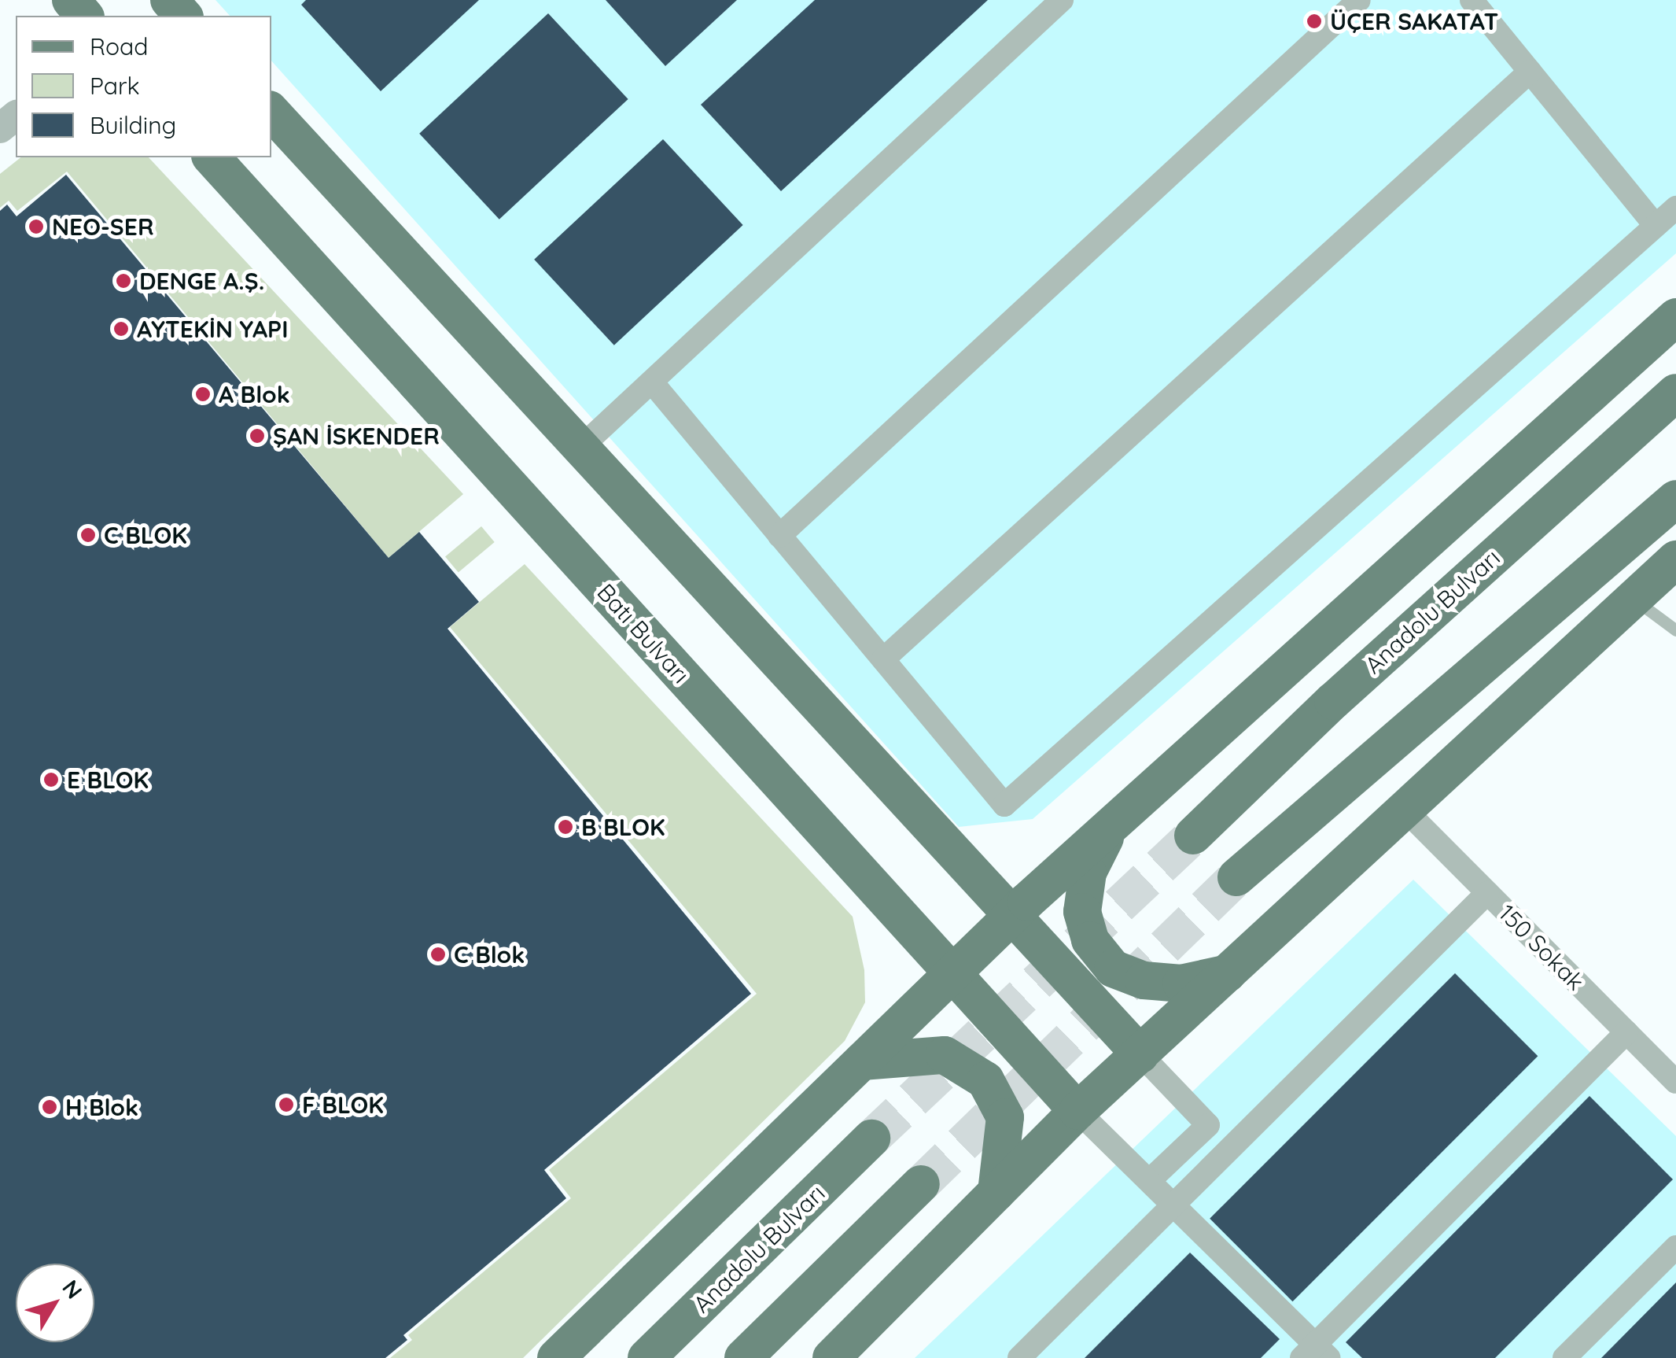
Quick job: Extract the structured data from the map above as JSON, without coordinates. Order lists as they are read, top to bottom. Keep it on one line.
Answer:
{"streets":{"main road":["Anadolu Bulvarı","Batı Bulvarı"],"street":["150 Sokak"]},"places":["ÜÇER SAKATAT","NEO-SER","DENGE A.Ş.","AYTEKİN YAPI","A Blok","ŞAN İSKENDER","C BLOK","E BLOK","B BLOK","C Blok","F BLOK","H Blok"],"legend":["Road","Park","Building"],"north":"top right"}
